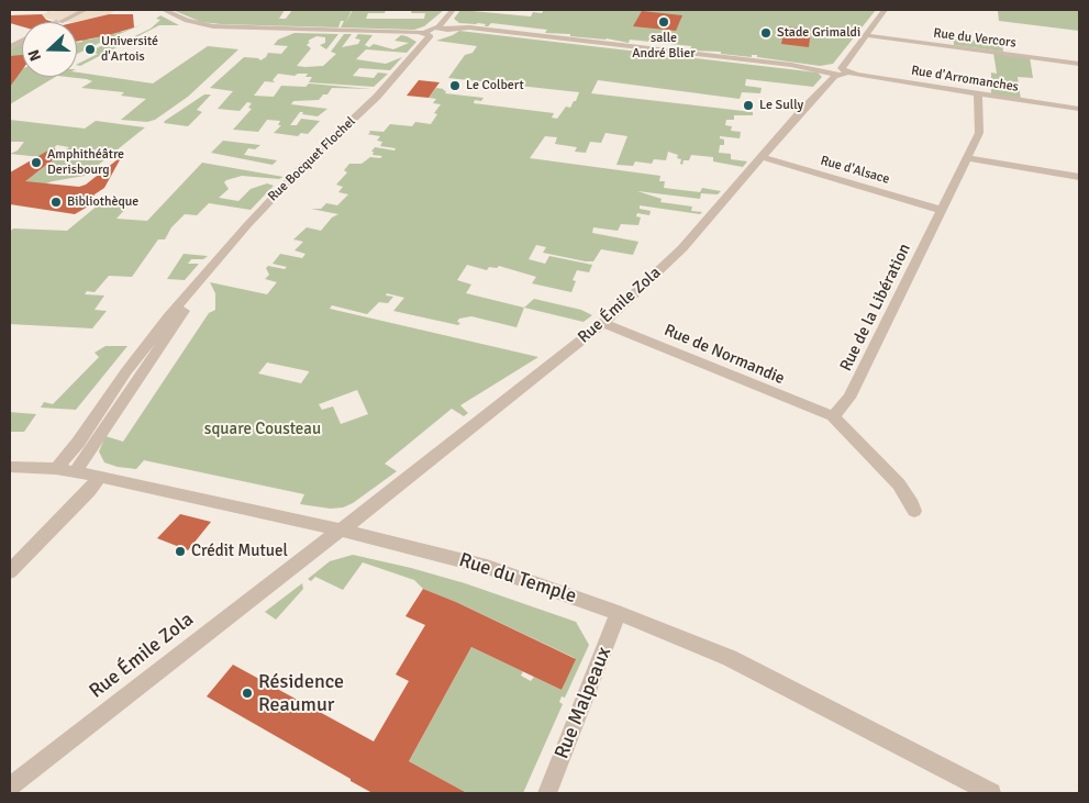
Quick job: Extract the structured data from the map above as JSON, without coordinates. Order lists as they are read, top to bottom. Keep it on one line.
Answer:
{"streets":{"street":["Rue du Vercors","Rue d'Arromanches","Rue Bocquet Flochel","Rue d'Alsace","Rue Émile Zola","Rue de la Libération","Rue de Normandie","Rue du Temple","Rue Malpeaux"]},"crossings":[["Rue du Vercors","Rue Émile Zola"],["Rue d'Arromanches","Rue Émile Zola"],["Rue d'Arromanches","Rue de la Libération"],["Rue Bocquet Flochel","Rue du Temple"],["Rue d'Alsace","Rue Émile Zola"],["Rue d'Alsace","Rue de la Libération"],["Rue Émile Zola","Rue de Normandie"],["Rue Émile Zola","Rue du Temple"],["Rue de la Libération","Rue de Normandie"],["Rue du Temple","Rue Malpeaux"]],"parks":["square Cousteau"],"places":["salle André Blier","Stade Grimaldi","Université d'Artois","Le Colbert","Le Sully","Amphithéâtre Derisbourg","Bibliothèque","Crédit Mutuel","Résidence Reaumur"],"north":"left"}
